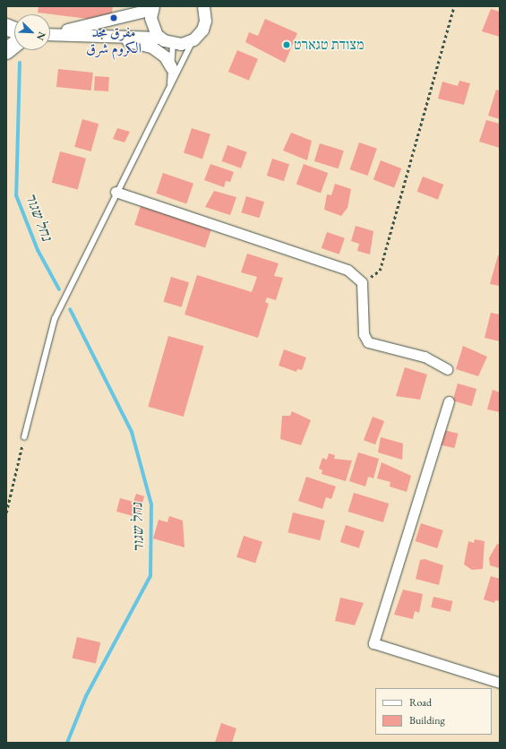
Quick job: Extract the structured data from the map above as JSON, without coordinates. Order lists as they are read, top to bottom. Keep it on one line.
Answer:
{"water":["נחל שגור"],"places":["مفرق مجد الكروم شرق","מצודת טגארט"],"legend":["Road","Building"],"north":"bottom right"}
